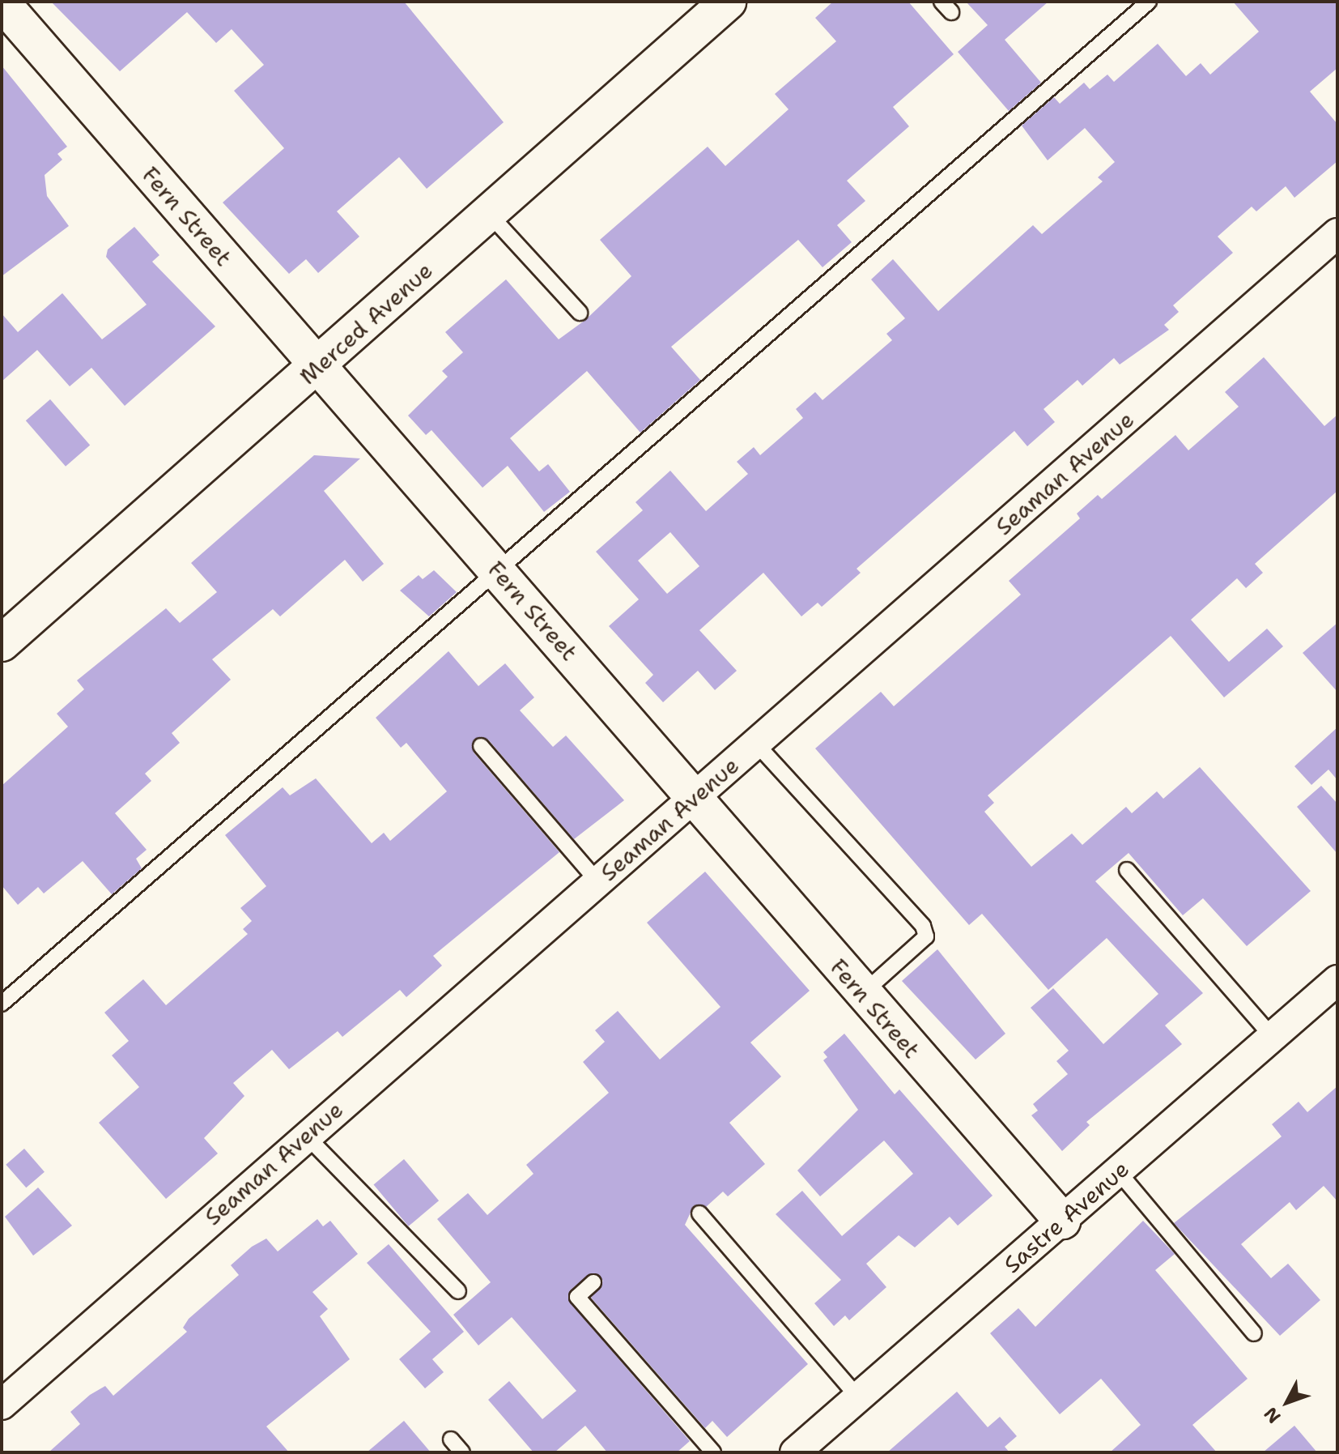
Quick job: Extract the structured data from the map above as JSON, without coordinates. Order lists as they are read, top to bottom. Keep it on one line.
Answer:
{"streets":{"street":["Fern Street","Merced Avenue","Seaman Avenue","Sastre Avenue"]},"crossings":[["Fern Street","Merced Avenue"],["Fern Street","Seaman Avenue"],["Fern Street","Sastre Avenue"]],"north":"bottom left"}
